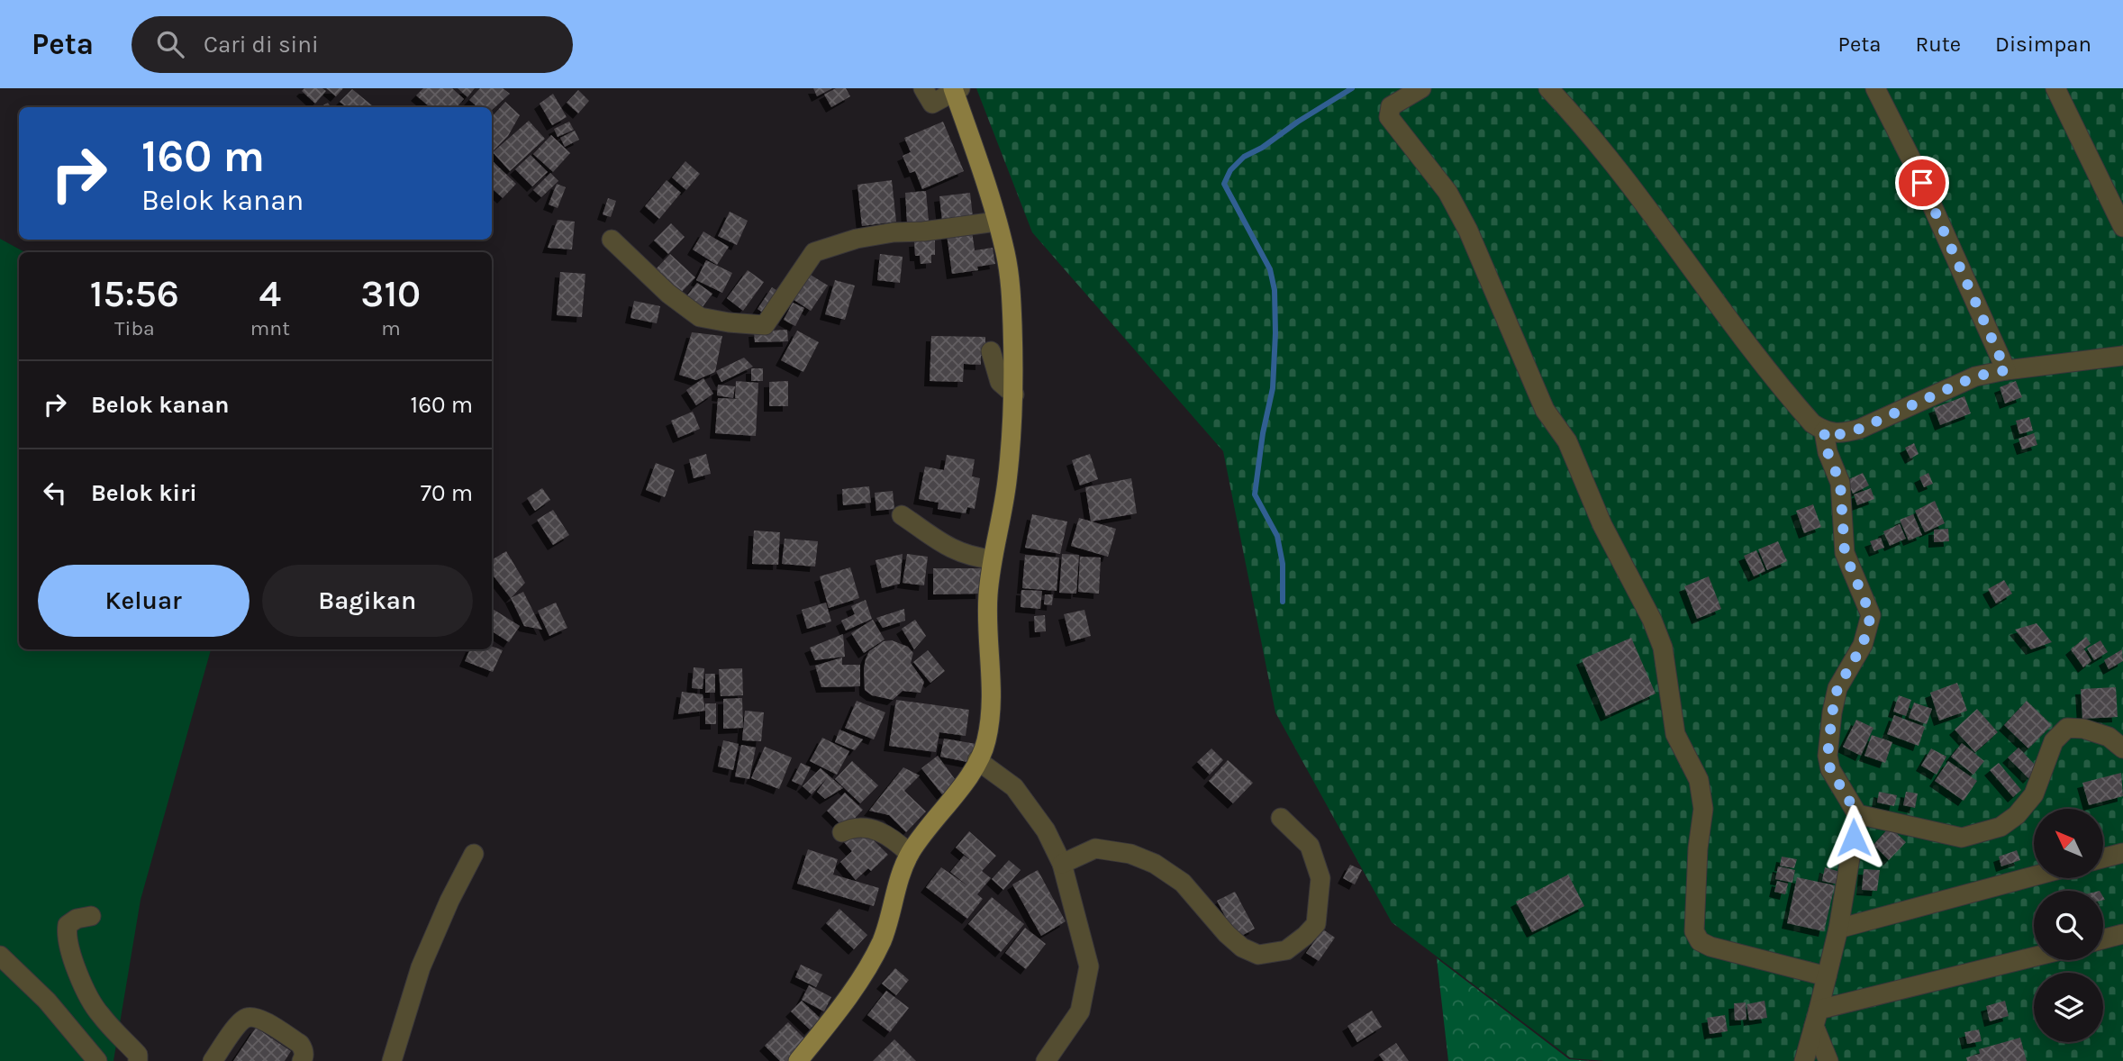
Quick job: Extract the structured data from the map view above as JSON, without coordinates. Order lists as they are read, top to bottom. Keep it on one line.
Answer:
{"north":"top left","page":{"header":"Peta","search":"Cari di sini","nav":["Peta","Rute","Disimpan"],"turn":["160 m","Belok kanan"],"eta":["15:56","Tiba","4","mnt","310","m"],"list":[{"name":"Belok kanan","value":"160 m"},{"name":"Belok kiri","value":"70 m"}],"buttons":["Keluar","Bagikan"]}}
